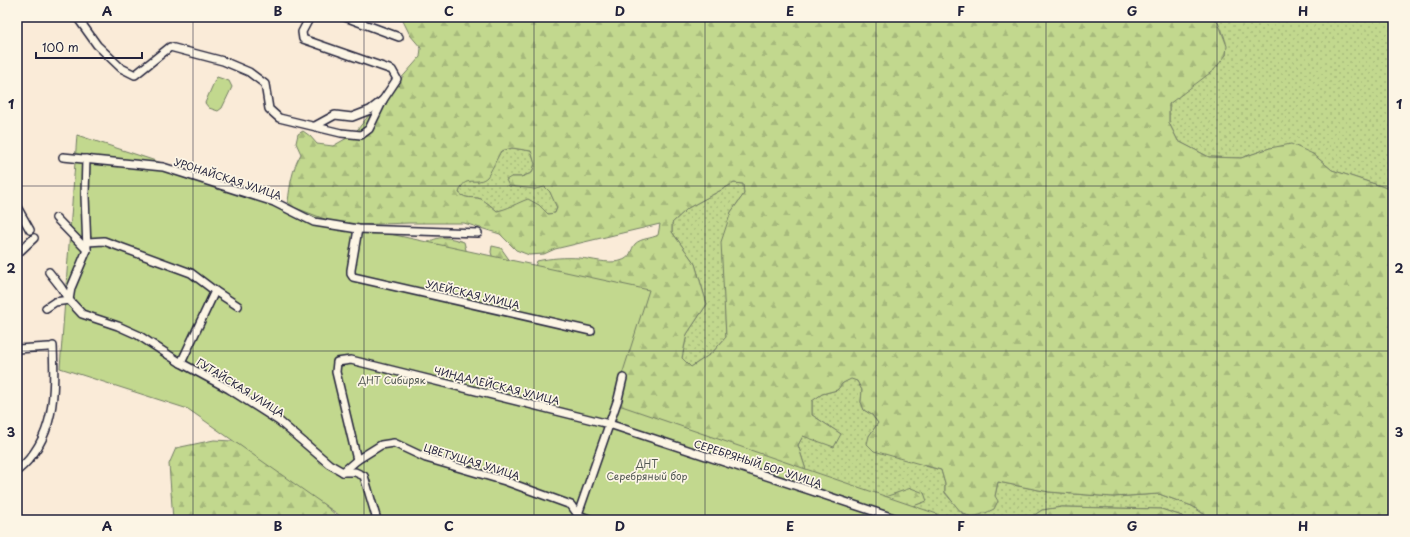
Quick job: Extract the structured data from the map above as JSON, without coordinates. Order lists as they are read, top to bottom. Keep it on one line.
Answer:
{"streets":{"street":["УРОНАЙСКАЯ УЛИЦА","УЛЕЙСКАЯ УЛИЦА","ЧИНДАЛЕЙСКАЯ УЛИЦА","ГУТАЙСКАЯ УЛИЦА","ЦВЕТУЩАЯ УЛИЦА","СЕРЕБРЯНЫЙ БОР УЛИЦА"]},"crossings":[["УРОНАЙСКАЯ УЛИЦА","УЛЕЙСКАЯ УЛИЦА"],["ЧИНДАЛЕЙСКАЯ УЛИЦА","ЦВЕТУЩАЯ УЛИЦА"],["ЧИНДАЛЕЙСКАЯ УЛИЦА","СЕРЕБРЯНЫЙ БОР УЛИЦА"],["ГУТАЙСКАЯ УЛИЦА","ЦВЕТУЩАЯ УЛИЦА"]],"parks":["ДНТ Сибиряк","ДНТ Серебряный бор"],"scale_bar":"100 m","grid":{"columns":["A","B","C","D","E","F","G","H"],"rows":["1","2","3"]}}
